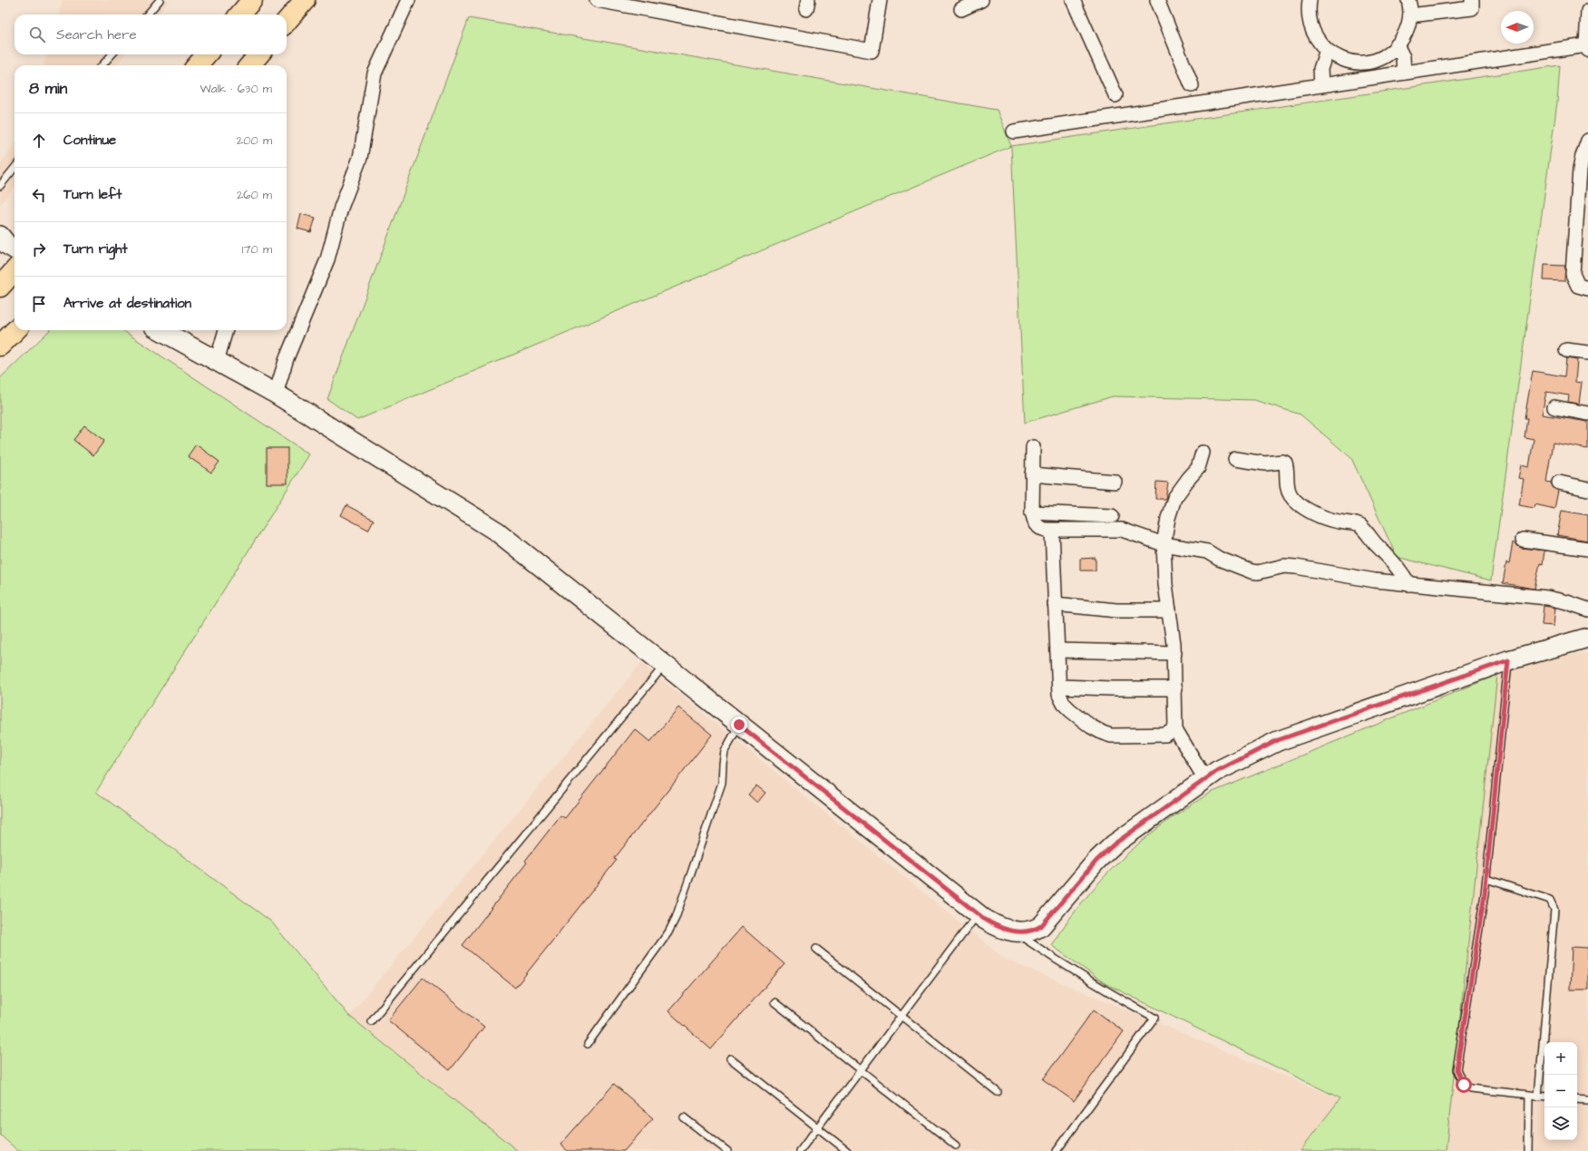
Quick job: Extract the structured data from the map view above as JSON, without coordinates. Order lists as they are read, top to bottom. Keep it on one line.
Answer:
{"north":"left","page":{"search":"Search here","heading":["8 min","Walk · 630 m"],"list":[["Continue","200 m"],["Turn left","260 m"],["Turn right","170 m"],"Arrive at destination"],"map_buttons":["+","−"]}}
